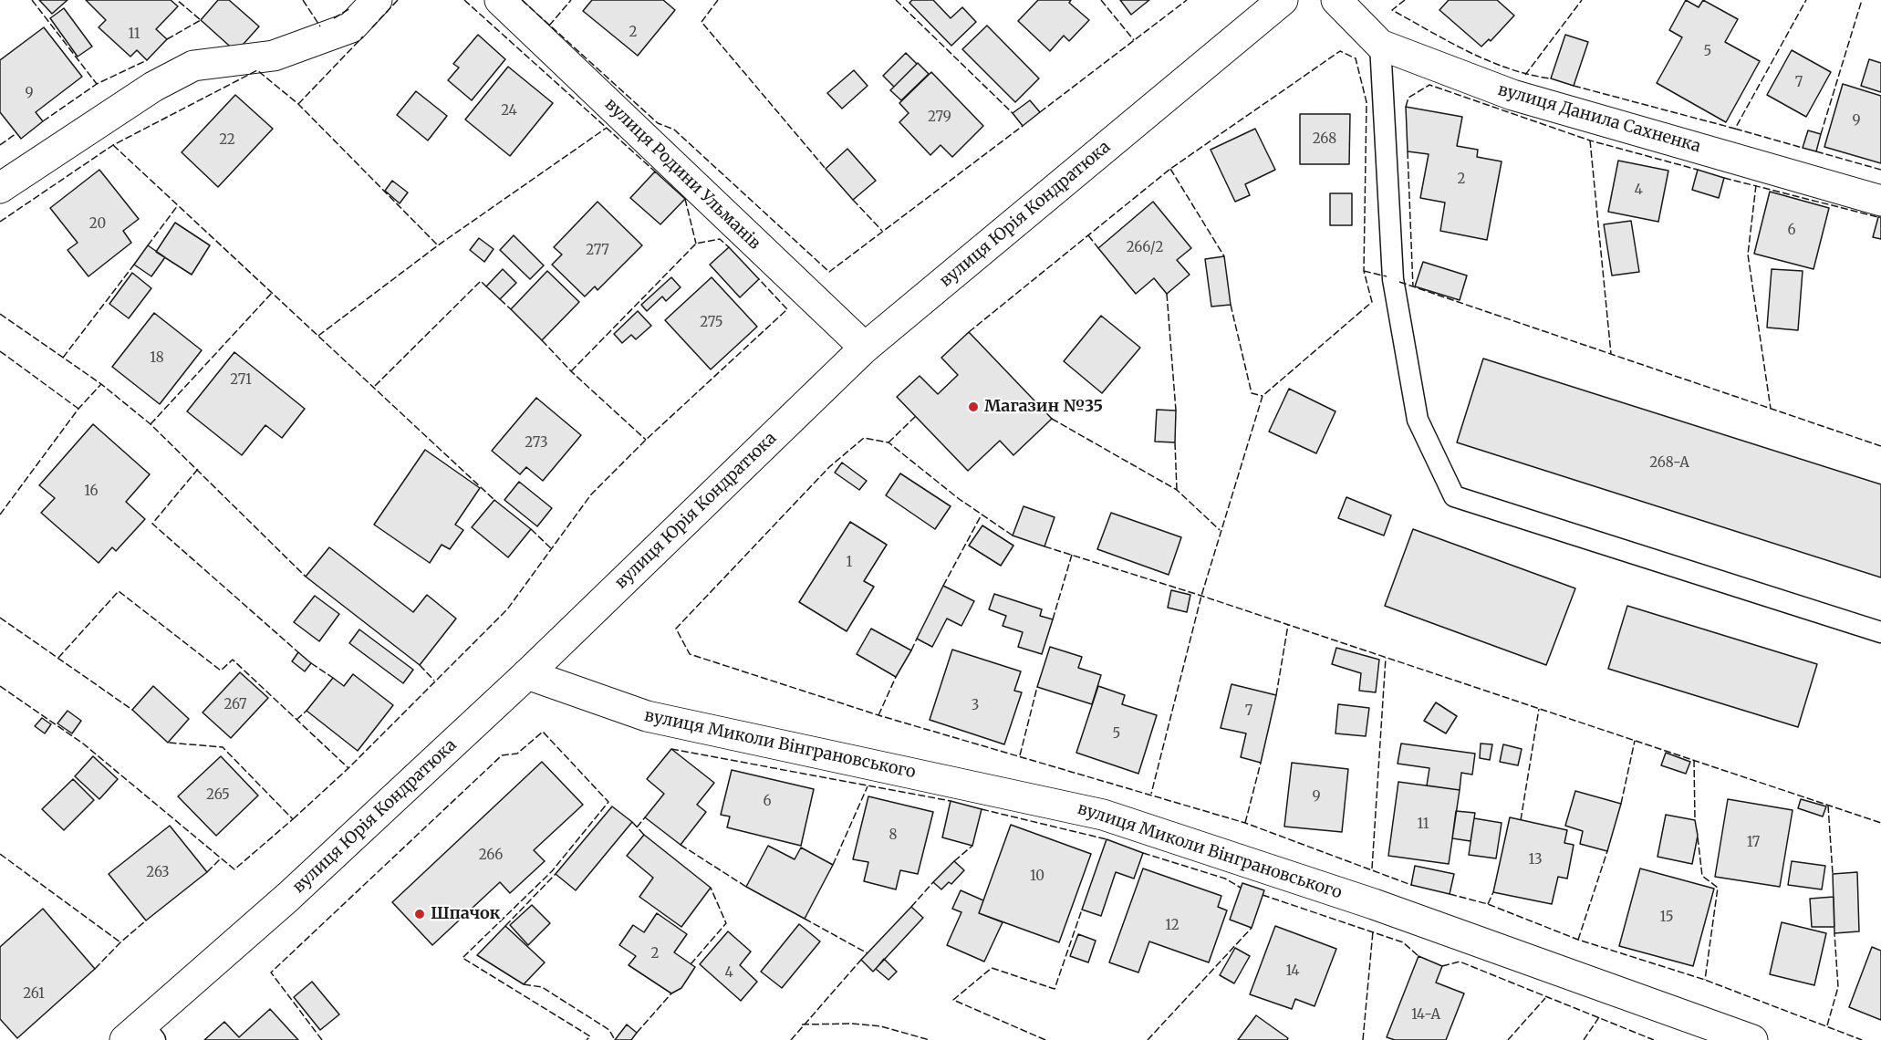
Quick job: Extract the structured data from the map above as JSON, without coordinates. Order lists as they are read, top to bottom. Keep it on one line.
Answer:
{"streets":{"street":["вулиця Данила Сахненка","вулиця Родини Ульманів","вулиця Юрія Кондратюка","вулиця Миколи Вінграновського"]},"crossings":[["вулиця Родини Ульманів","вулиця Юрія Кондратюка"],["вулиця Юрія Кондратюка","вулиця Миколи Вінграновського"]],"places":["Магазин №35","Шпачок"],"house_numbers":["2","11","5","7","9","24","279","9","268","22","2","4","20","6","266/2","277","275","18","271","273","268-А","16","1","267","3","7","5","265","9","6","11","8","17","266","13","263","10","15","12","2","14","4","261","14-А"]}
